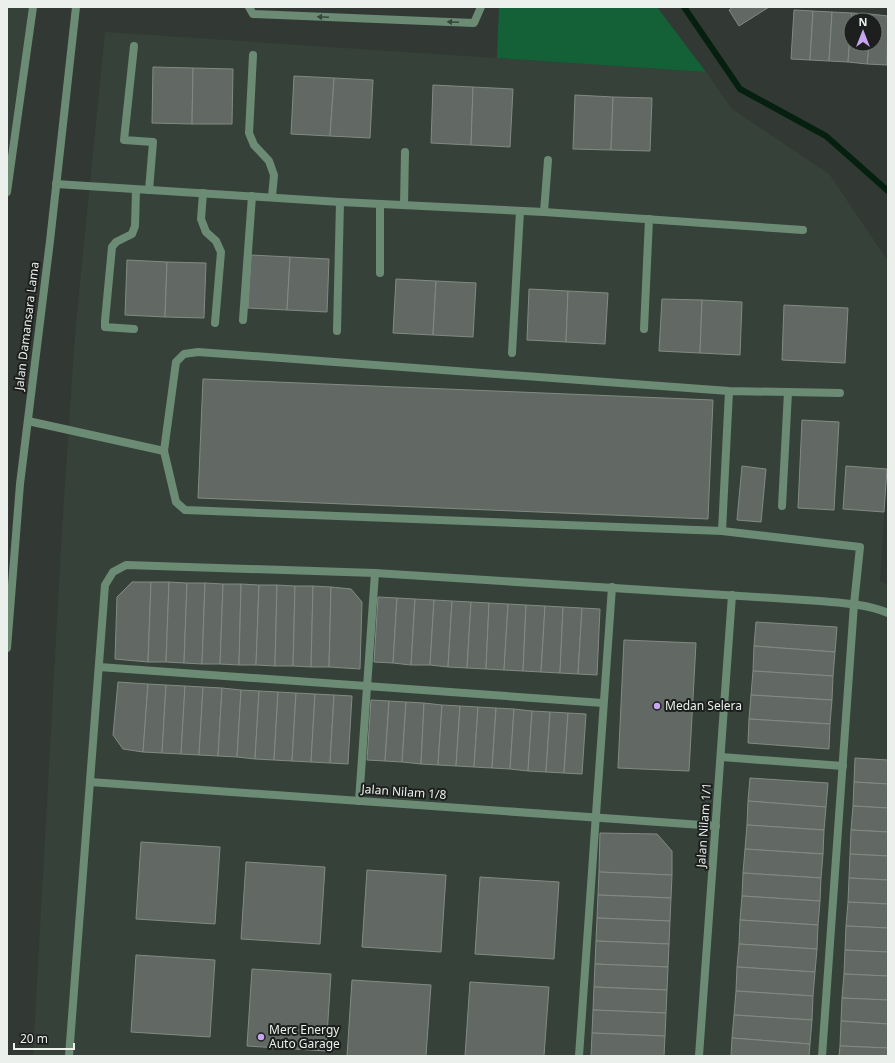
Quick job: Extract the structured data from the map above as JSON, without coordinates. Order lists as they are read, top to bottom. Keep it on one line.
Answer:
{"streets":{"street":["Jalan Damansara Lama","Jalan Nilam 1/8","Jalan Nilam 1/1"]},"crossings":[["Jalan Nilam 1/8","Jalan Nilam 1/1"]],"places":["Medan Selera","Merc Energy Auto Garage"],"scale_bar":"20 m","north":"top"}
